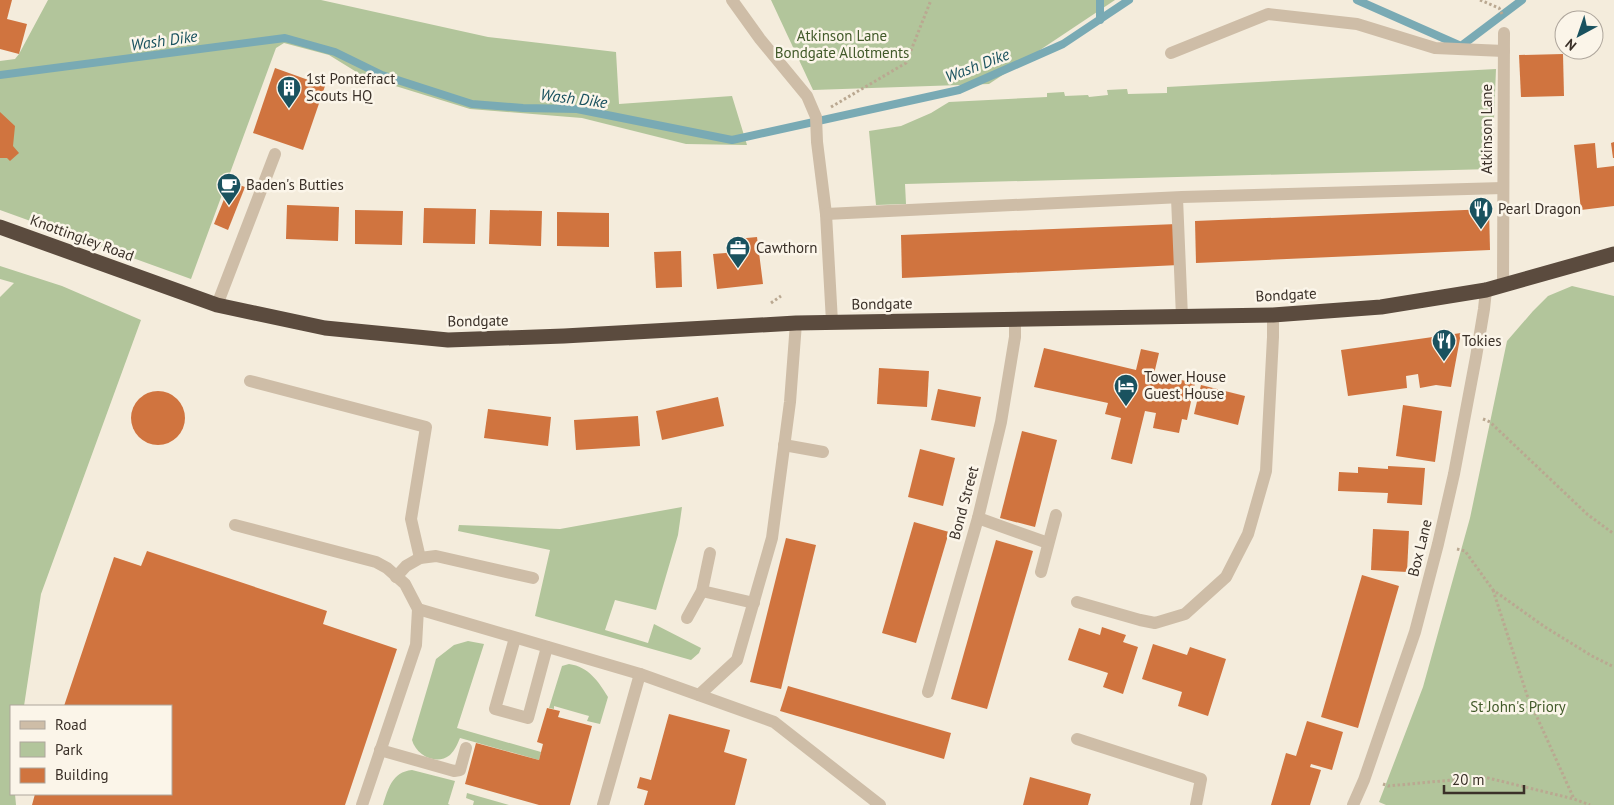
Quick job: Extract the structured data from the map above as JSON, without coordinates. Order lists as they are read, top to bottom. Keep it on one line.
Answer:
{"streets":{"highway":["Knottingley Road","Bondgate"],"street":["Atkinson Lane","Bond Street","Box Lane"]},"crossings":[["Atkinson Lane","Bondgate"],["Knottingley Road","Bondgate"],["Bondgate","Bond Street"],["Bondgate","Box Lane"]],"water":["Wash Dike"],"parks":["Atkinson Lane Bondgate Allotments","St John's Priory"],"places":{"building":["1st Pontefract Scouts HQ"],"cafe":["Baden's Butties"],"restaurant":["Pearl Dragon","Tokies"],"office":["Cawthorn"],"hotel":["Tower House Guest House"]},"legend":["Road","Park","Building"],"scale_bar":"20 m","north":"bottom left"}
